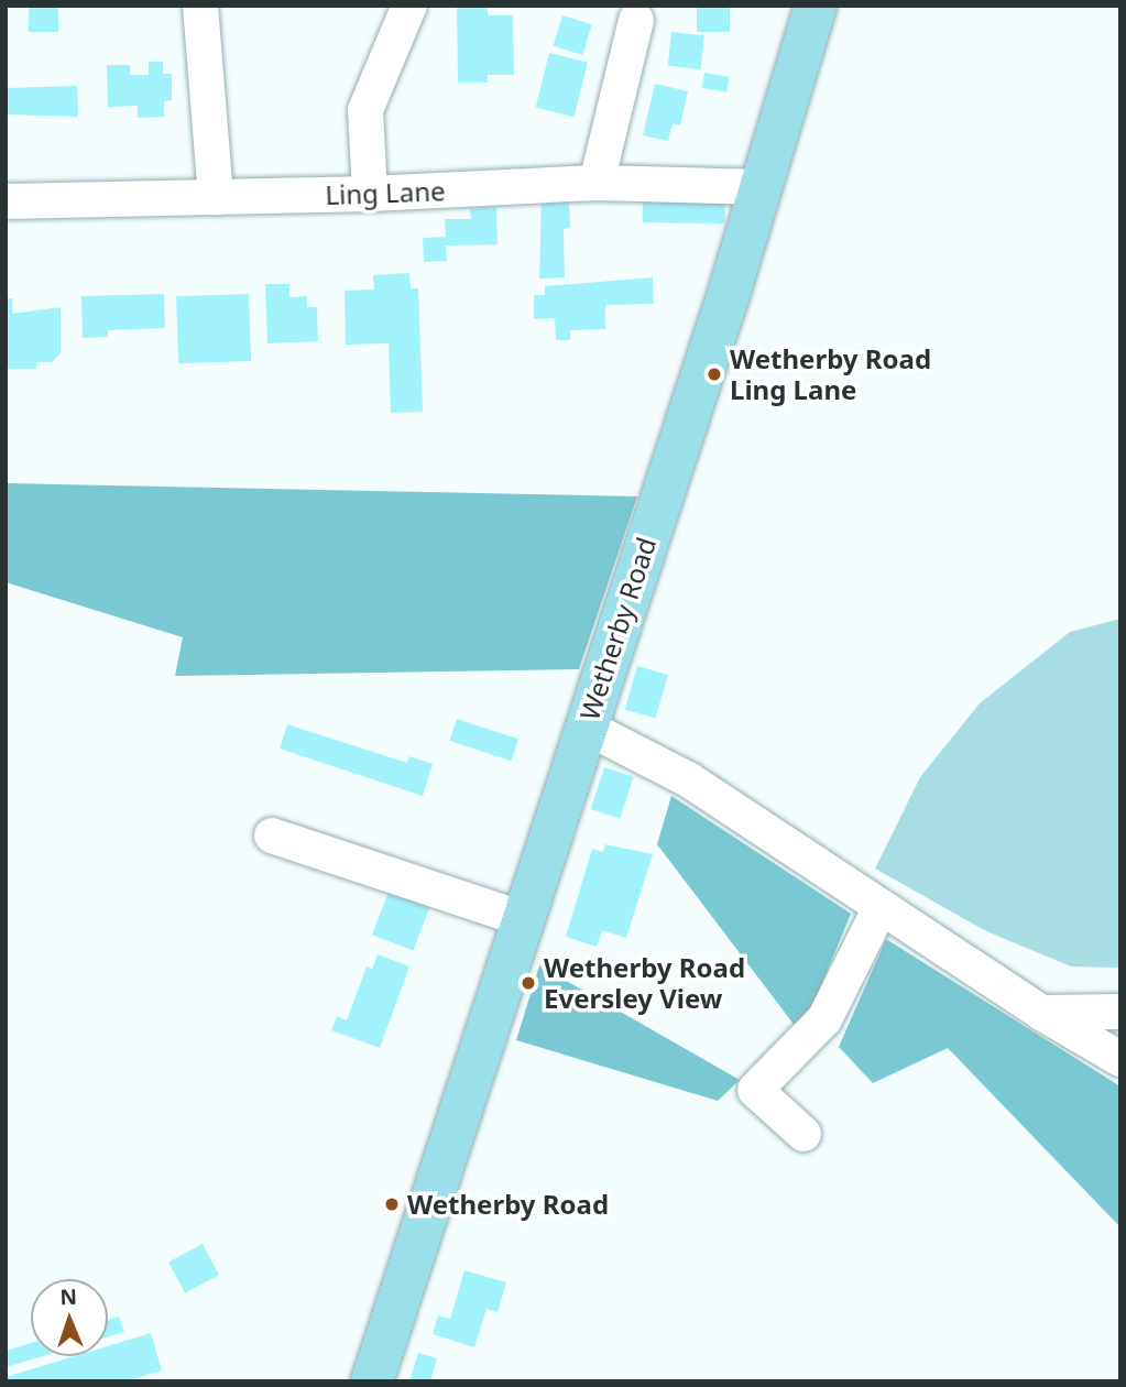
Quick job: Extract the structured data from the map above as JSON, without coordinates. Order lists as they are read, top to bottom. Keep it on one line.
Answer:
{"streets":{"main road":["Wetherby Road"],"street":["Ling Lane"]},"crossings":[["Ling Lane","Wetherby Road"]],"places":["Wetherby Road Ling Lane","Wetherby Road Eversley View","Wetherby Road"],"north":"top"}
